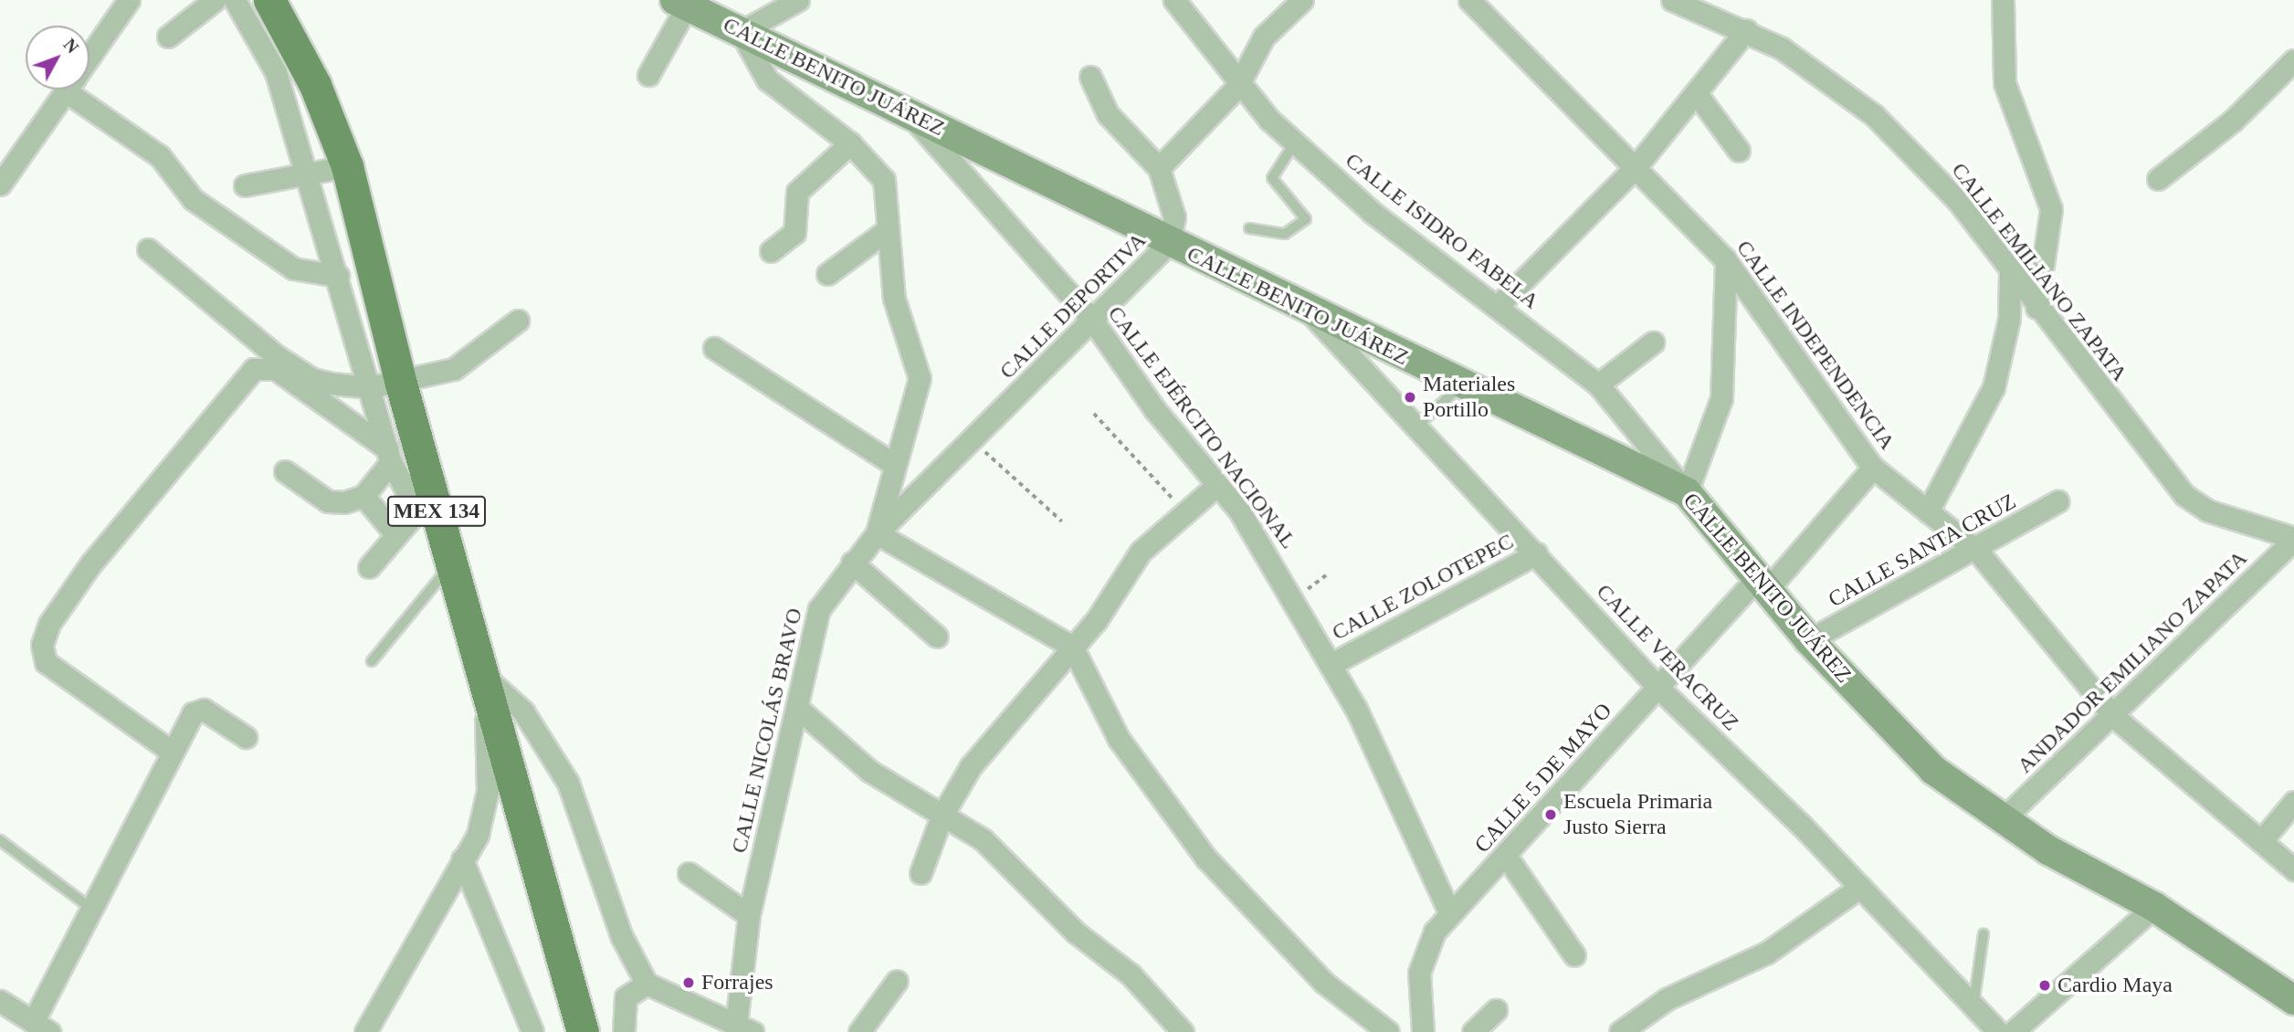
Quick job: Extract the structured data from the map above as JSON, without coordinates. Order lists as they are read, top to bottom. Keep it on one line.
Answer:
{"streets":{"main road":["CALLE BENITO JUÁREZ","MEX 134"],"street":["CALLE ISIDRO FABELA","CALLE EMILIANO ZAPATA","CALLE DEPORTIVA","CALLE INDEPENDENCIA","CALLE EJÉRCITO NACIONAL","CALLE SANTA CRUZ","CALLE ZOLOTEPEC","CALLE VERACRUZ","ANDADOR EMILIANO ZAPATA","CALLE NICOLÁS BRAVO","CALLE 5 DE MAYO"]},"crossings":[["CALLE BENITO JUÁREZ","CALLE ISIDRO FABELA"],["CALLE BENITO JUÁREZ","CALLE DEPORTIVA"],["CALLE BENITO JUÁREZ","CALLE EJÉRCITO NACIONAL"],["CALLE BENITO JUÁREZ","CALLE SANTA CRUZ"],["CALLE BENITO JUÁREZ","CALLE VERACRUZ"],["CALLE BENITO JUÁREZ","ANDADOR EMILIANO ZAPATA"],["CALLE BENITO JUÁREZ","CALLE NICOLÁS BRAVO"],["CALLE BENITO JUÁREZ","CALLE 5 DE MAYO"],["CALLE EMILIANO ZAPATA","ANDADOR EMILIANO ZAPATA"],["CALLE DEPORTIVA","CALLE EJÉRCITO NACIONAL"],["CALLE DEPORTIVA","CALLE NICOLÁS BRAVO"],["CALLE INDEPENDENCIA","CALLE SANTA CRUZ"],["CALLE INDEPENDENCIA","ANDADOR EMILIANO ZAPATA"],["CALLE EJÉRCITO NACIONAL","CALLE ZOLOTEPEC"],["CALLE EJÉRCITO NACIONAL","CALLE 5 DE MAYO"],["CALLE ZOLOTEPEC","CALLE VERACRUZ"],["CALLE VERACRUZ","CALLE 5 DE MAYO"]],"places":["Materiales Portillo","Escuela Primaria Justo Sierra","Forrajes","Cardio Maya"],"north":"top right"}
